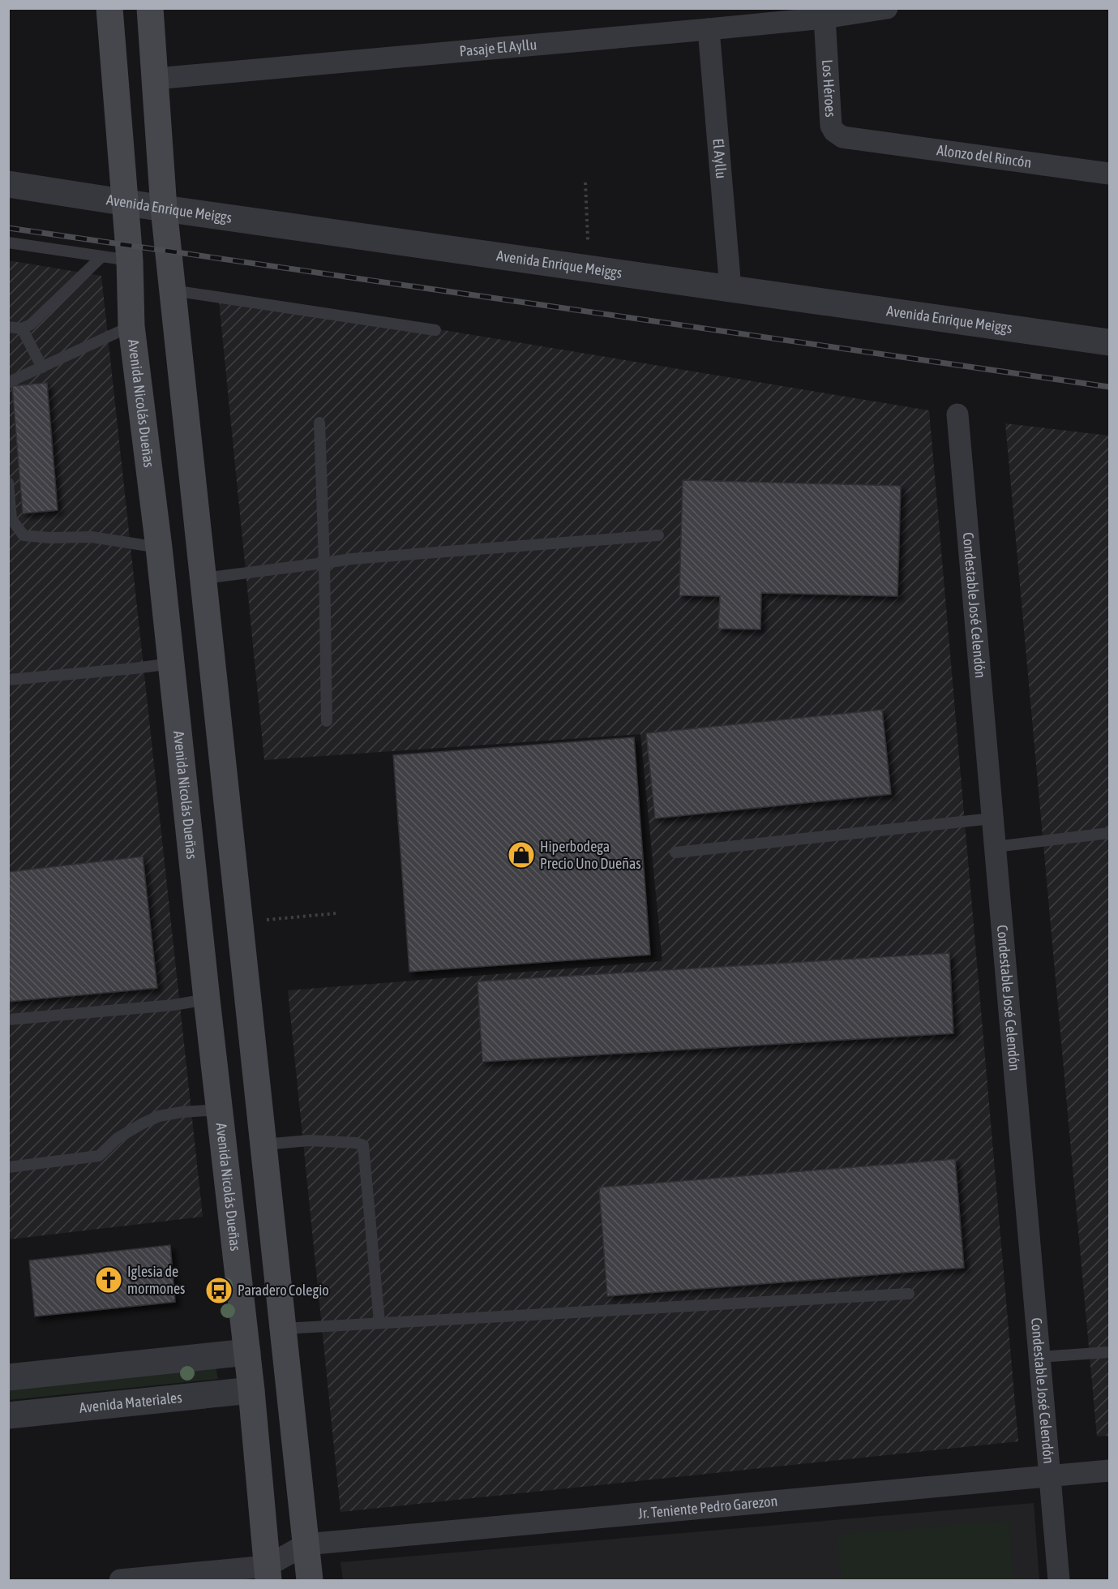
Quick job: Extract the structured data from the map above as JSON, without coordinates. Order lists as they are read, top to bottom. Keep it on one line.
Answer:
{"streets":{"main road":["Avenida Nicolás Dueñas"],"street":["Pasaje El Ayllu","Los Héroes","Alonzo del Rincón","El Ayllu","Avenida Enrique Meiggs","Condestable José Celendón","Avenida Materiales","Jr. Teniente Pedro Garezon"]},"crossings":[["Pasaje El Ayllu","Los Héroes"],["Pasaje El Ayllu","El Ayllu"],["Los Héroes","Alonzo del Rincón"],["El Ayllu","Avenida Enrique Meiggs"],["Avenida Enrique Meiggs","Avenida Nicolás Dueñas"],["Avenida Nicolás Dueñas","Avenida Materiales"],["Condestable José Celendón","Jr. Teniente Pedro Garezon"]],"places":{"shop":["Hiperbodega Precio Uno Dueñas"],"church":["Iglesia de mormones"],"bus stop":["Paradero Colegio"]}}
